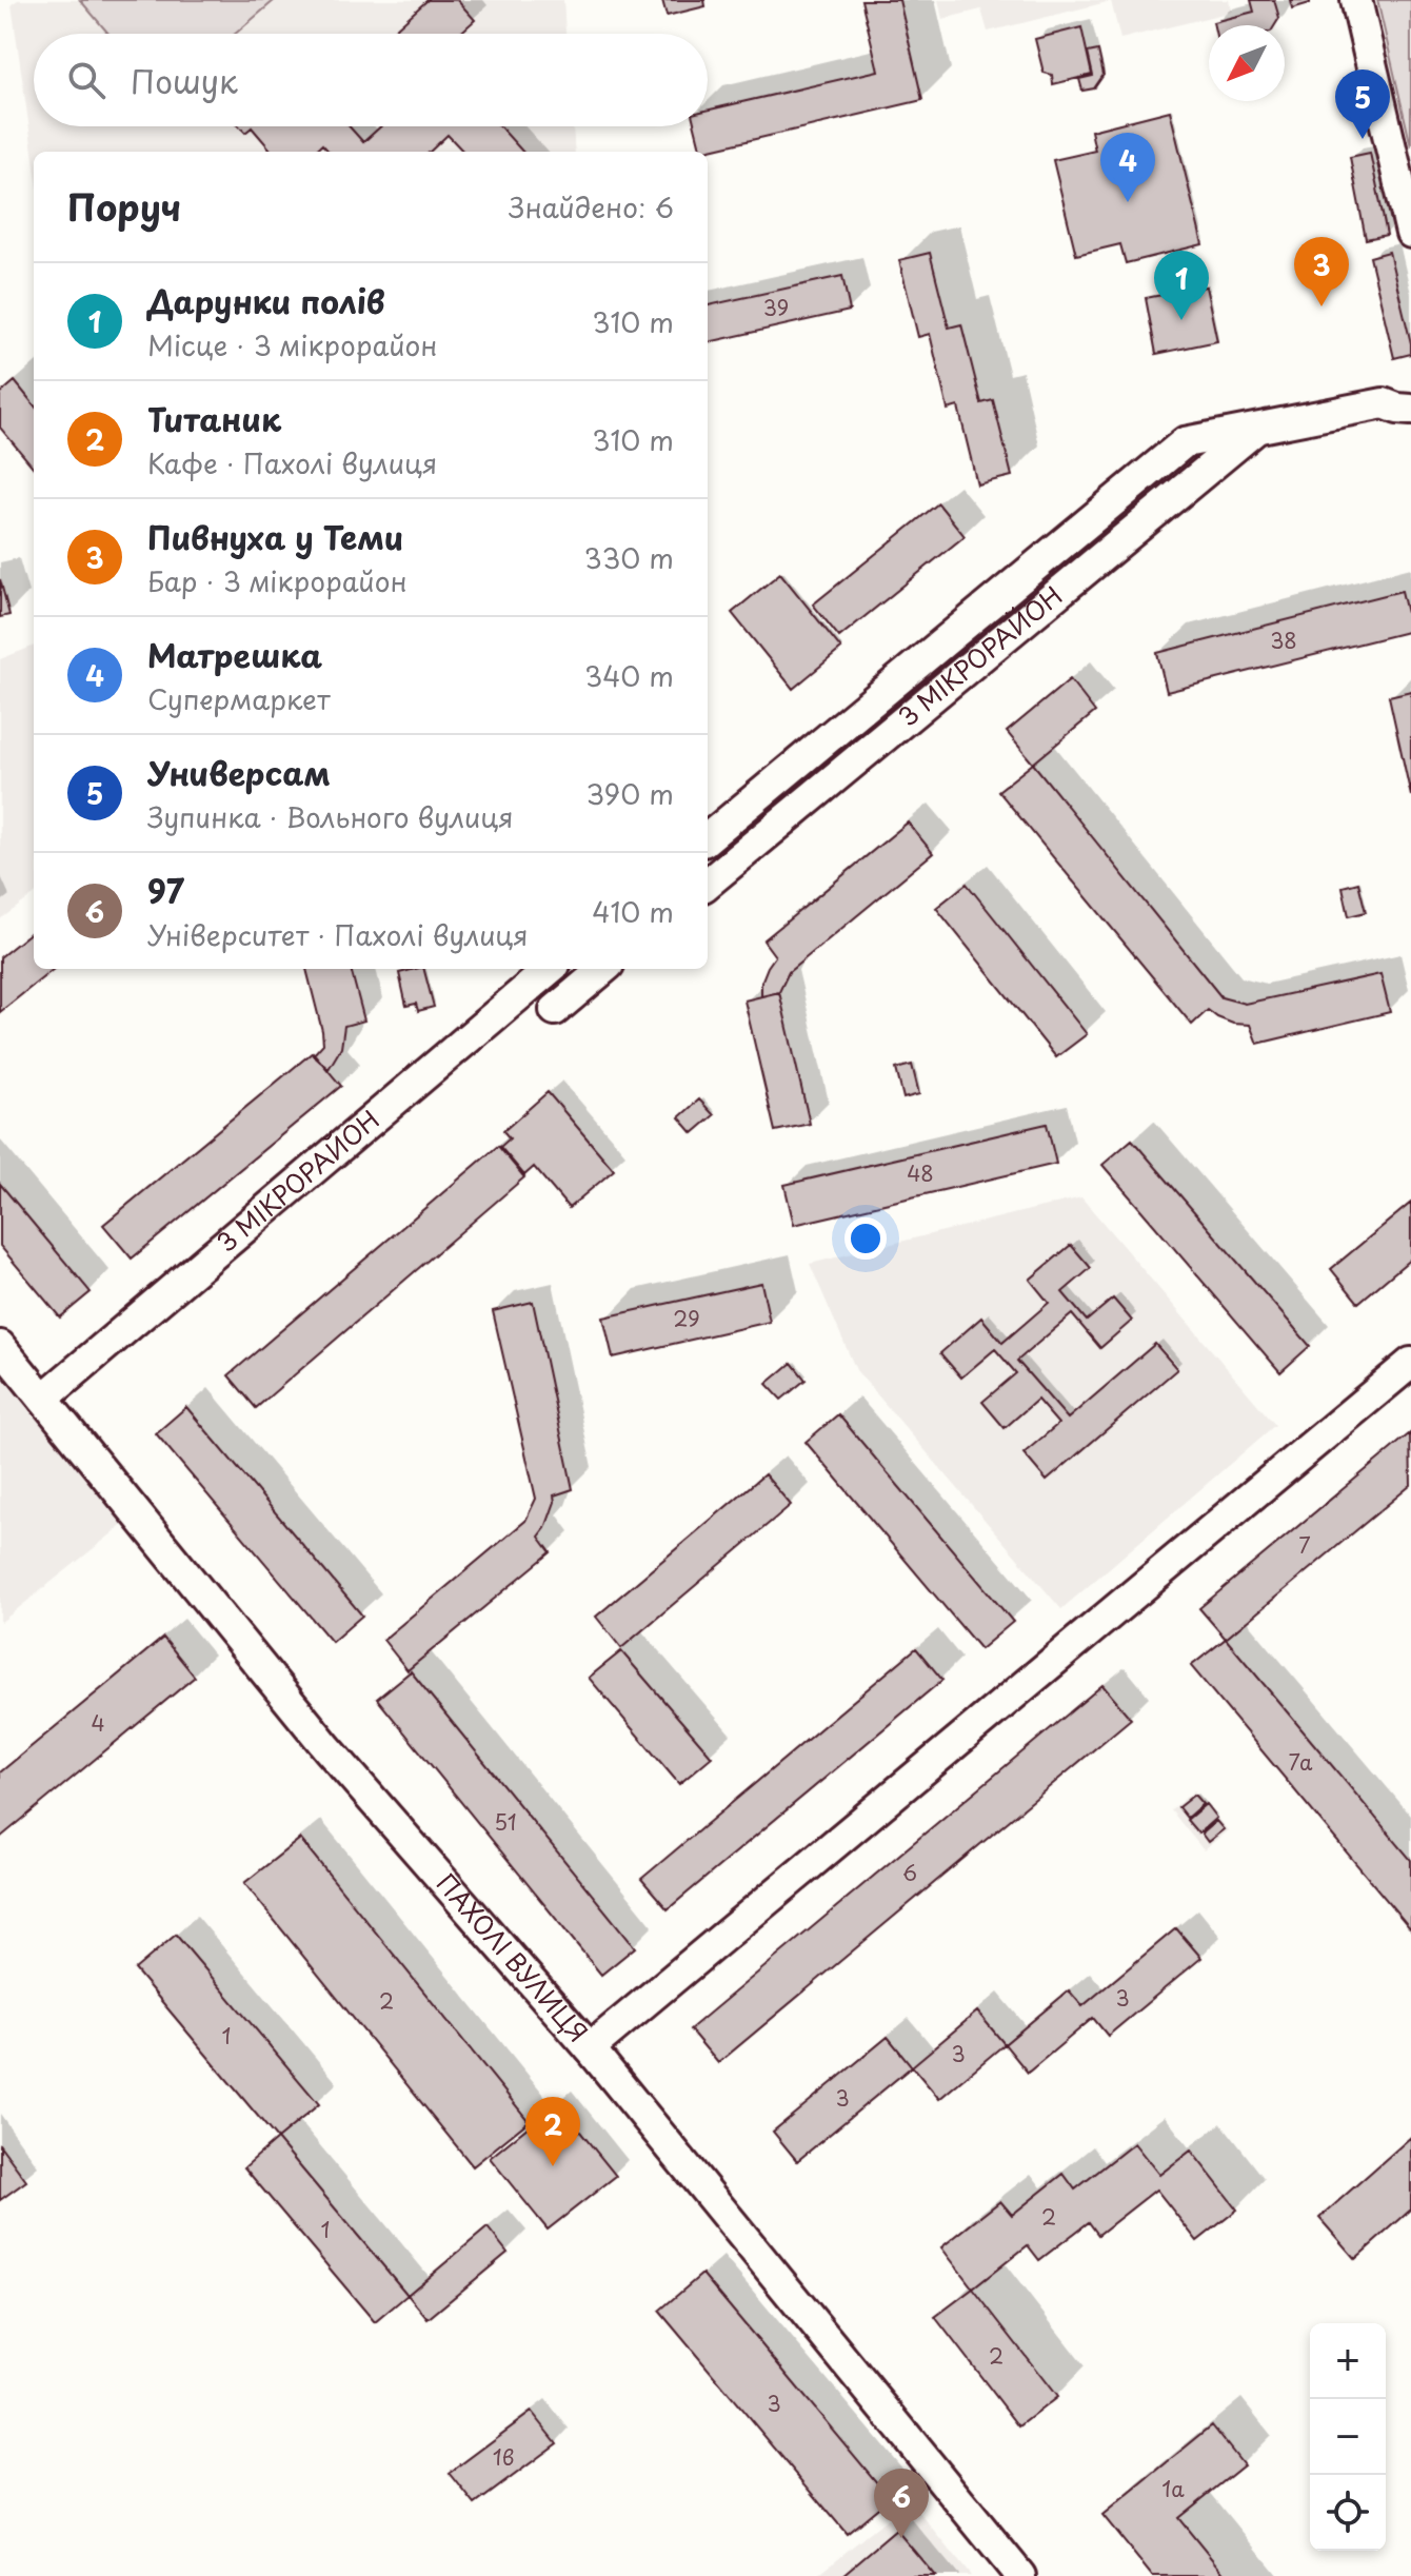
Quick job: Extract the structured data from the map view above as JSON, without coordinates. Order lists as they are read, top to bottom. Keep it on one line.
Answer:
{"streets":{"street":["3 МІКРОРАЙОН","ПАХОЛІ ВУЛИЦЯ"]},"crossings":[["3 МІКРОРАЙОН","ПАХОЛІ ВУЛИЦЯ"]],"house_numbers":["39","38","48","29","7","4","7а","51","6","3","2","1","3","3","2","1","2","3","1в","1а"],"north":"bottom left","page":{"search":"Пошук","pins":["5","4","3","1","2","6"],"heading":["Поруч","Знайдено: 6"],"list":[{"mark":"1","name":"Дарунки полів","note":"Місце · 3 мікрорайон","value":"310 m"},{"mark":"2","name":"Титаник","note":"Кафе · Пахолі вулиця","value":"310 m"},{"mark":"3","name":"Пивнуха у Теми","note":"Бар · 3 мікрорайон","value":"330 m"},{"mark":"4","name":"Матрешка","note":"Супермаркет","value":"340 m"},{"mark":"5","name":"Универсам","note":"Зупинка · Вольного вулиця","value":"390 m"},{"mark":"6","name":"97","note":"Університет · Пахолі вулиця","value":"410 m"}],"map_buttons":["+","−"]}}
